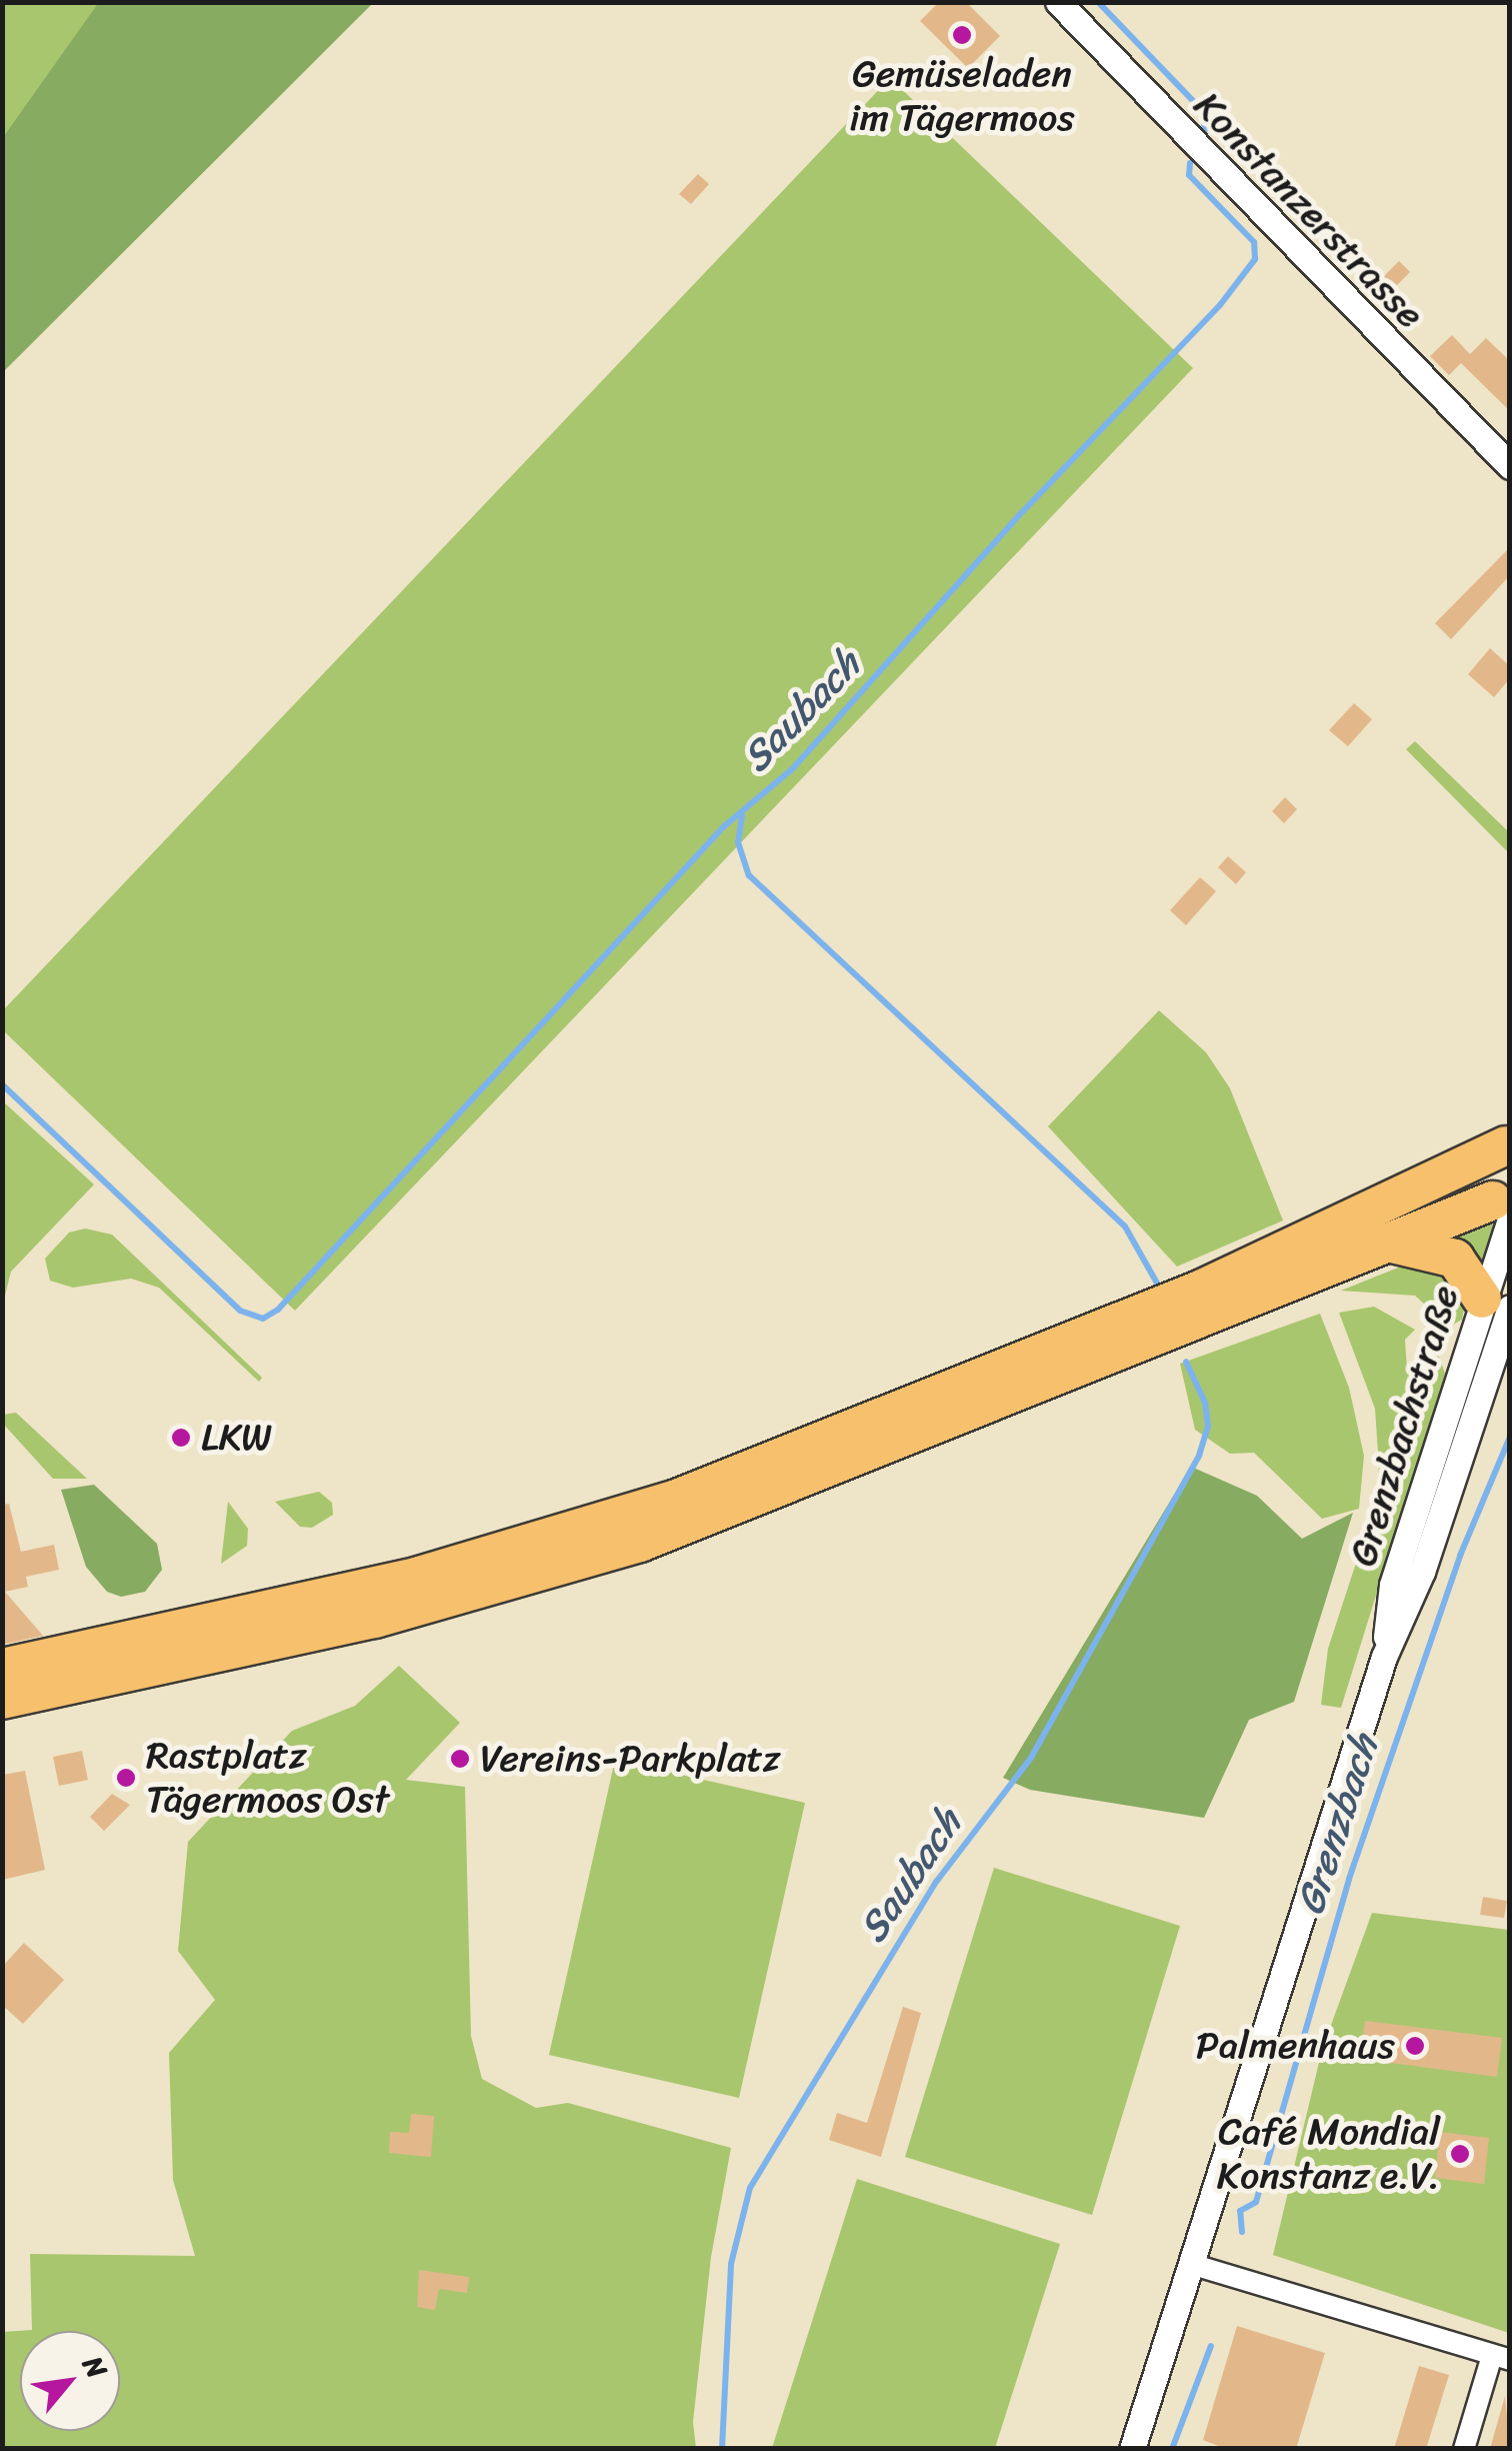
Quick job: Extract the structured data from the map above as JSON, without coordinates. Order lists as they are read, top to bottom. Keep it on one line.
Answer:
{"streets":{"street":["Konstanzerstrasse","Grenzbachstraße"]},"water":["Saubach","Grenzbach"],"places":["Gemüseladen im Tägermoos","LKW","Vereins-Parkplatz","Rastplatz Tägermoos Ost","Palmenhaus","Café Mondial Konstanz e.V."],"north":"top right"}
